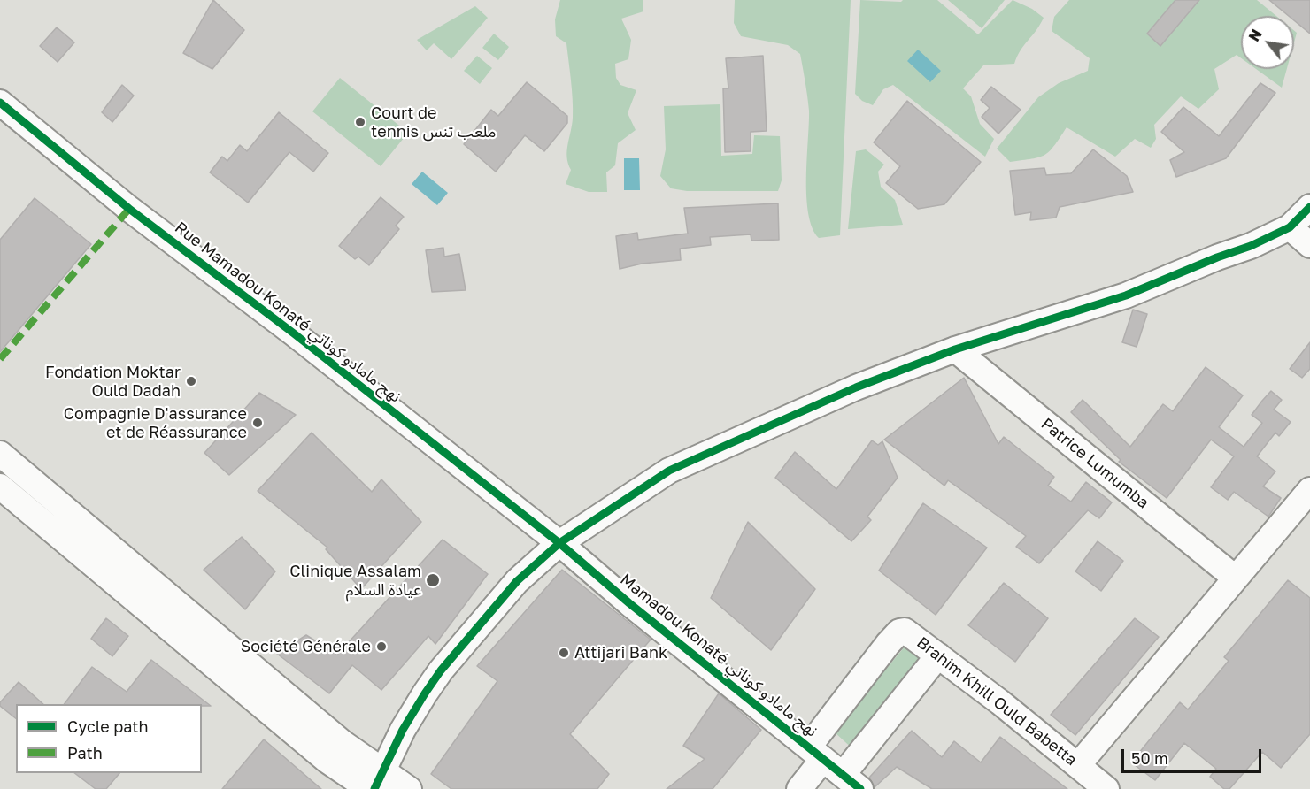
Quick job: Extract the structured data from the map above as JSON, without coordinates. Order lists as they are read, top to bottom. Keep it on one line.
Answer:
{"streets":{"street":["Rue Mamadou Konaté نهج مامادو كوناتي","Patrice Lumumba","Mamadou Konaté نهج مامادو كوناتي","Brahim Khill Ould Babetta"]},"crossings":[["Rue Mamadou Konaté نهج مامادو كوناتي","Mamadou Konaté نهج مامادو كوناتي"],["Mamadou Konaté نهج مامادو كوناتي","Brahim Khill Ould Babetta"]],"places":["Court de tennis ملعب تنس","Fondation Moktar Ould Dadah","Compagnie D'assurance et de Réassurance","Clinique Assalam عيادة السلام","Société Générale","Attijari Bank"],"legend":["Cycle path","Path"],"scale_bar":"50 m","north":"top left"}
